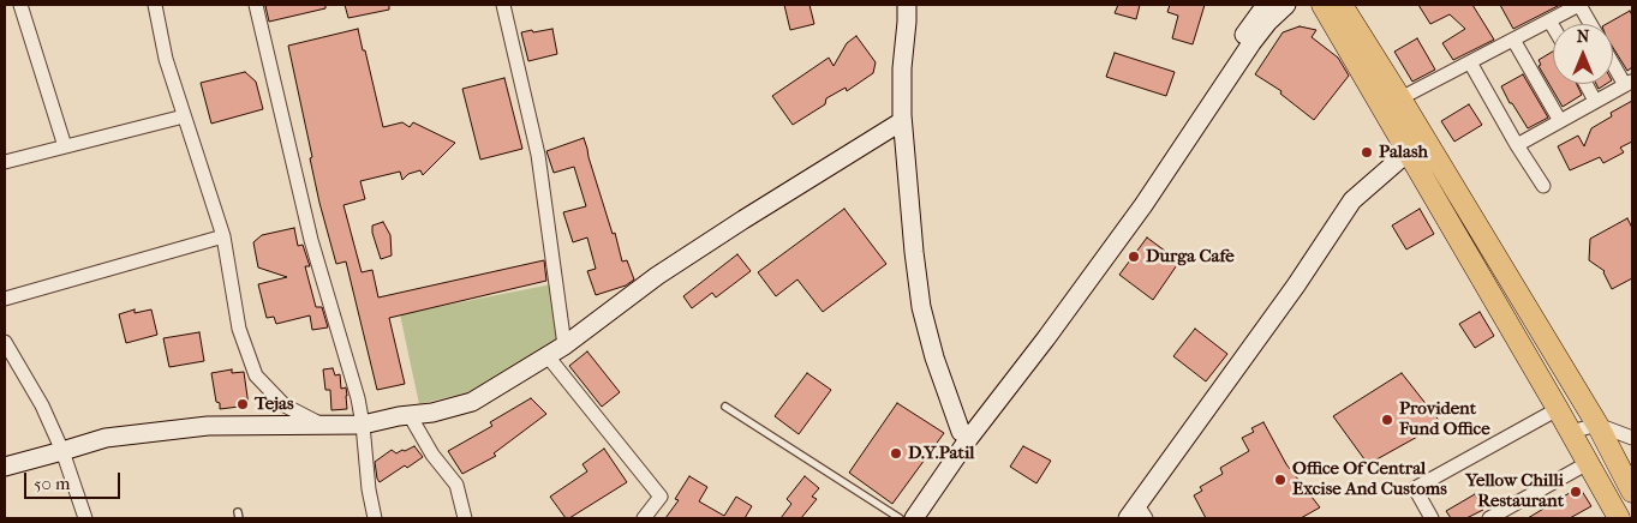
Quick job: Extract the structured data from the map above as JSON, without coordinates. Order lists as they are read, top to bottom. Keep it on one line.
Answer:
{"places":["Palash","Durga Cafe","Tejas","Provident Fund Office","D.Y.Patil","Office Of Central Excise And Customs","Yellow Chilli Restaurant"],"scale_bar":"50 m","north":"top"}
